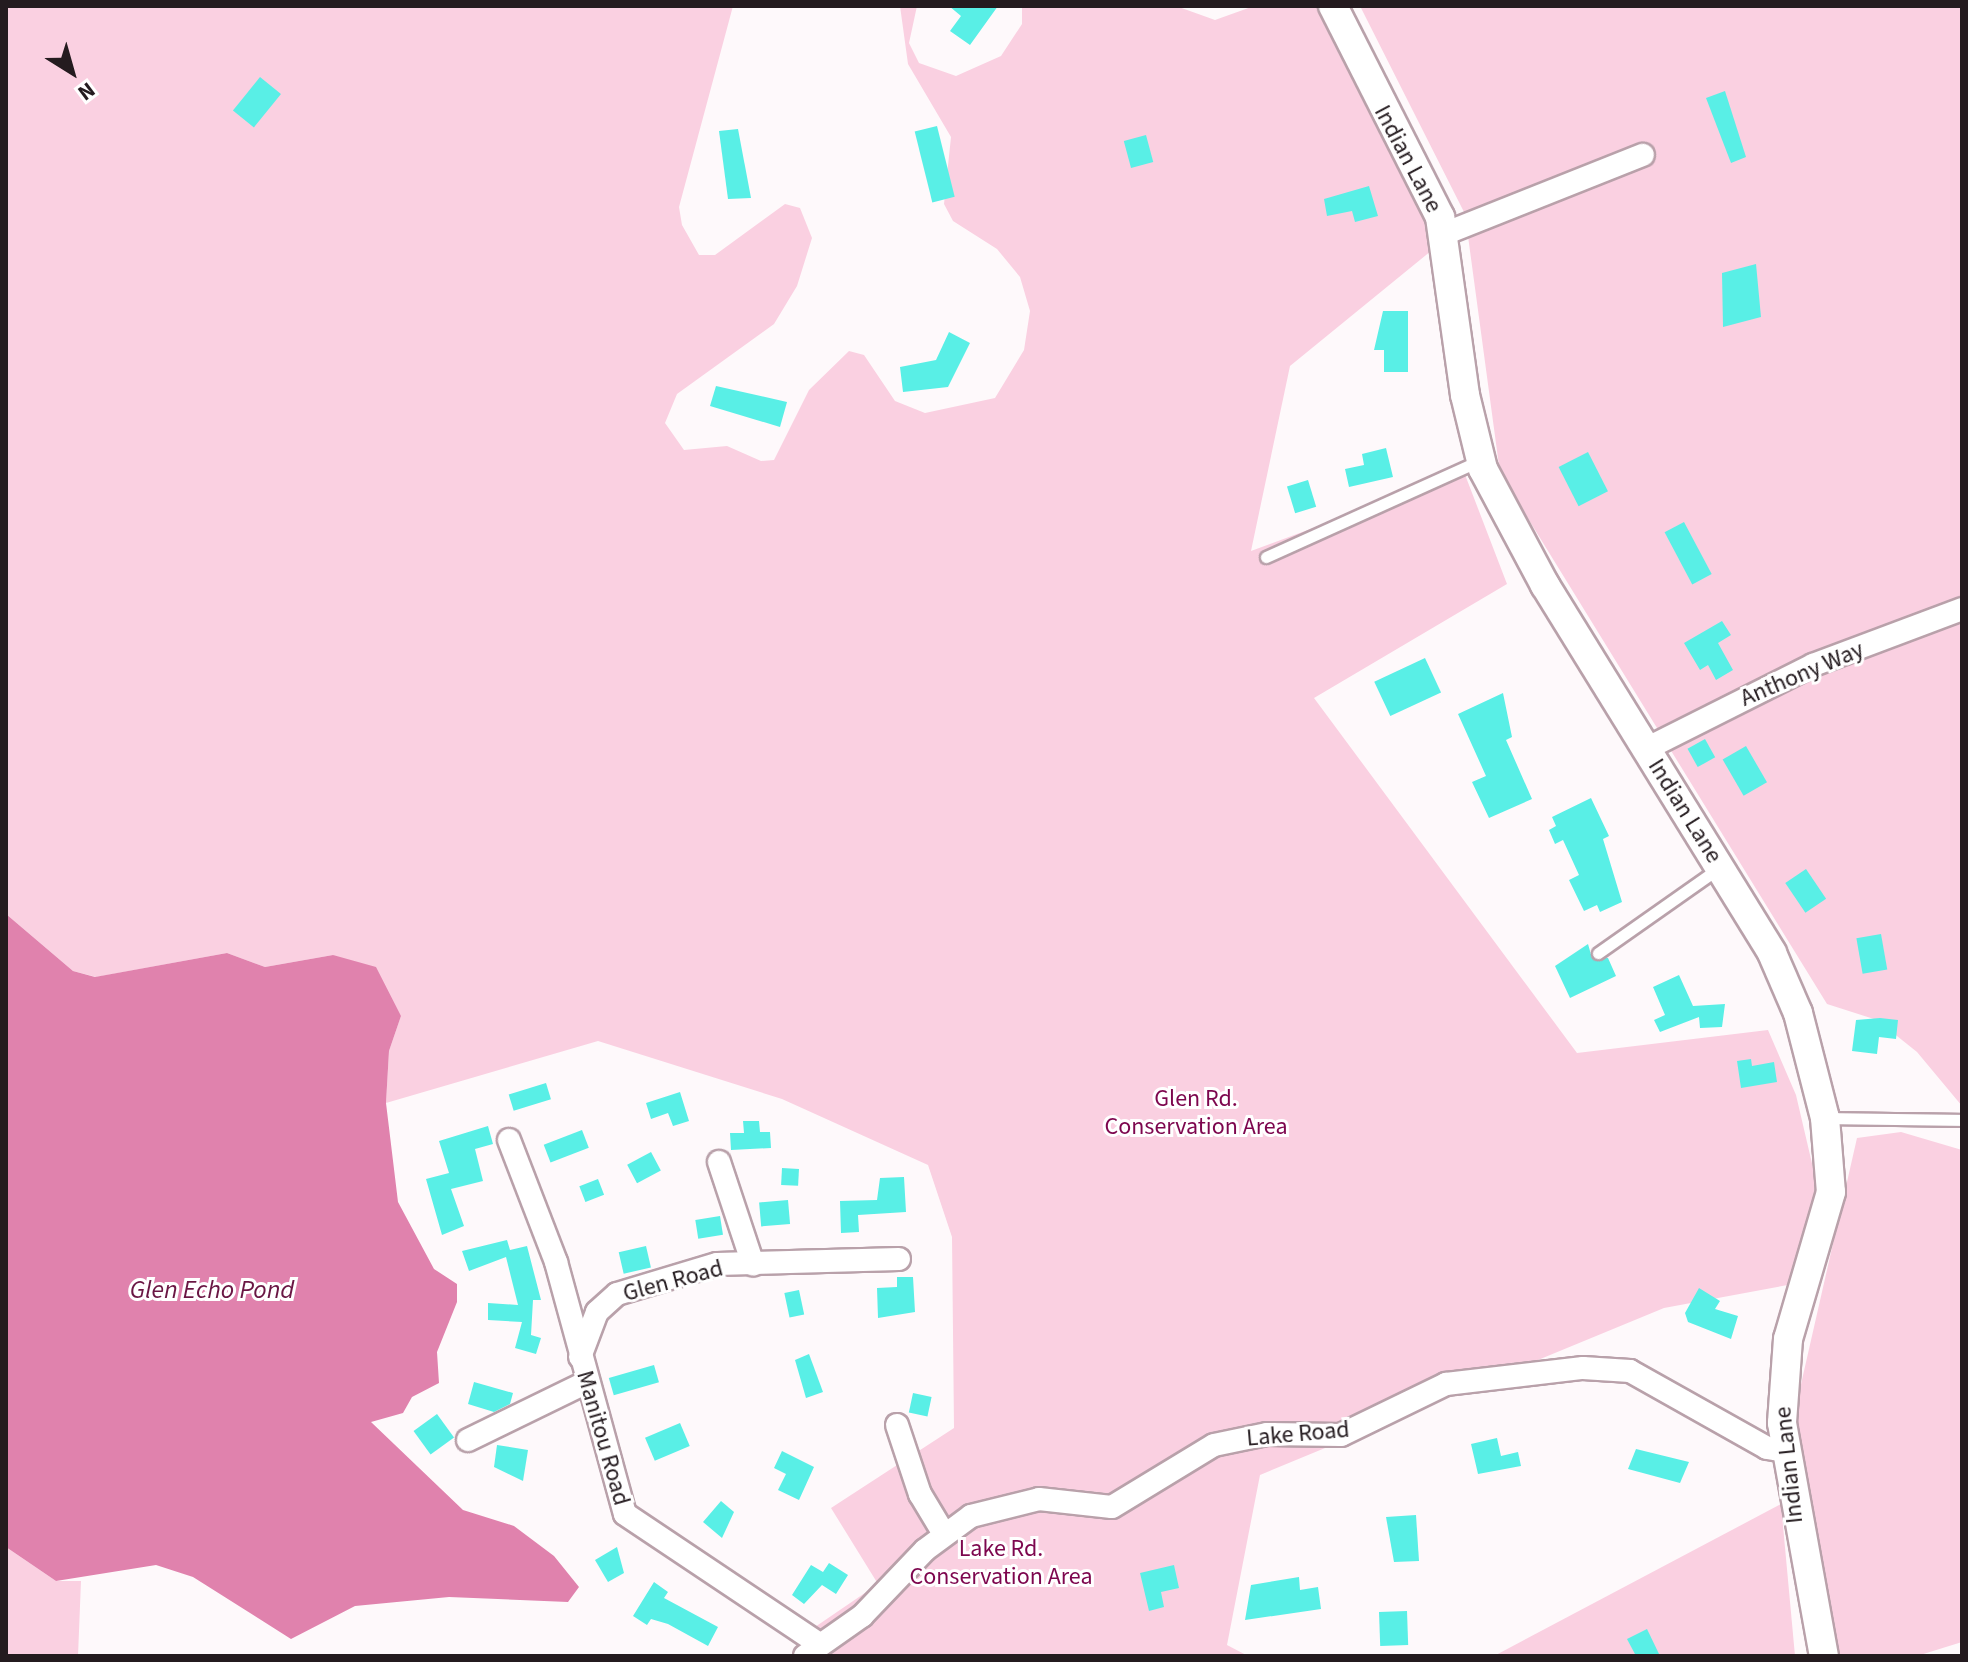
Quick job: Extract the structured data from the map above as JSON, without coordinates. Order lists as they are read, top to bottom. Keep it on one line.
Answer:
{"streets":{"street":["Indian Lane","Anthony Way","Glen Road","Lake Road","Manitou Road"]},"crossings":[["Indian Lane","Anthony Way"],["Indian Lane","Lake Road"],["Glen Road","Manitou Road"],["Lake Road","Manitou Road"]],"water":["Glen Echo Pond"],"parks":["Glen Rd. Conservation Area","Lake Rd. Conservation Area"],"north":"bottom right"}
